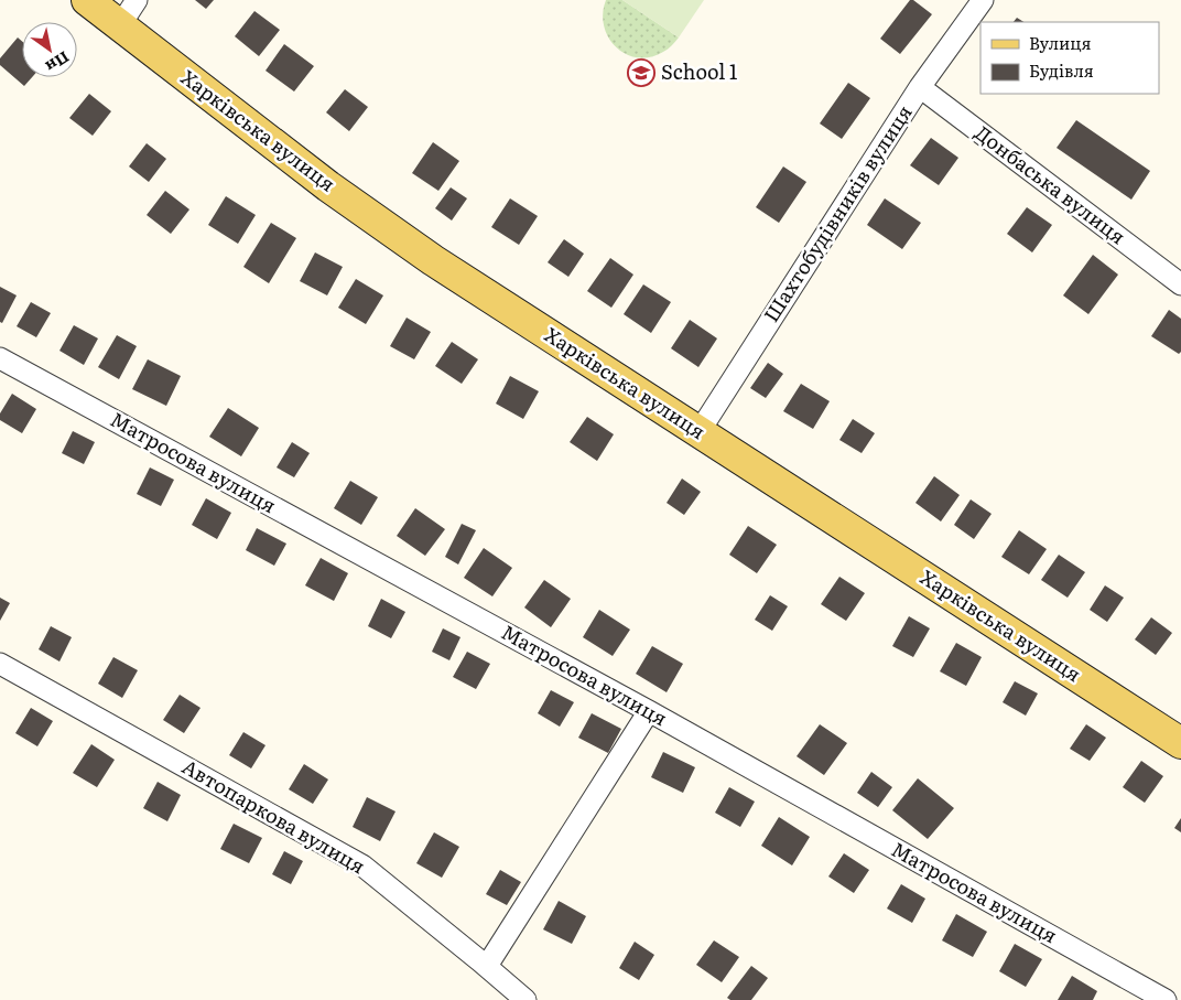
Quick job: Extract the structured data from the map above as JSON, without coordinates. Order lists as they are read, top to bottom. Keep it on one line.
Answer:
{"streets":{"main road":["Харківська вулиця"],"street":["Донбаська вулиця","Шахтобудівників вулиця","Матросова вулиця","Автопаркова вулиця"]},"crossings":[["Харківська вулиця","Шахтобудівників вулиця"],["Донбаська вулиця","Шахтобудівників вулиця"]],"places":{"school or university":["School 1"]},"legend":["Вулиця","Будівля"],"north":"bottom right"}
